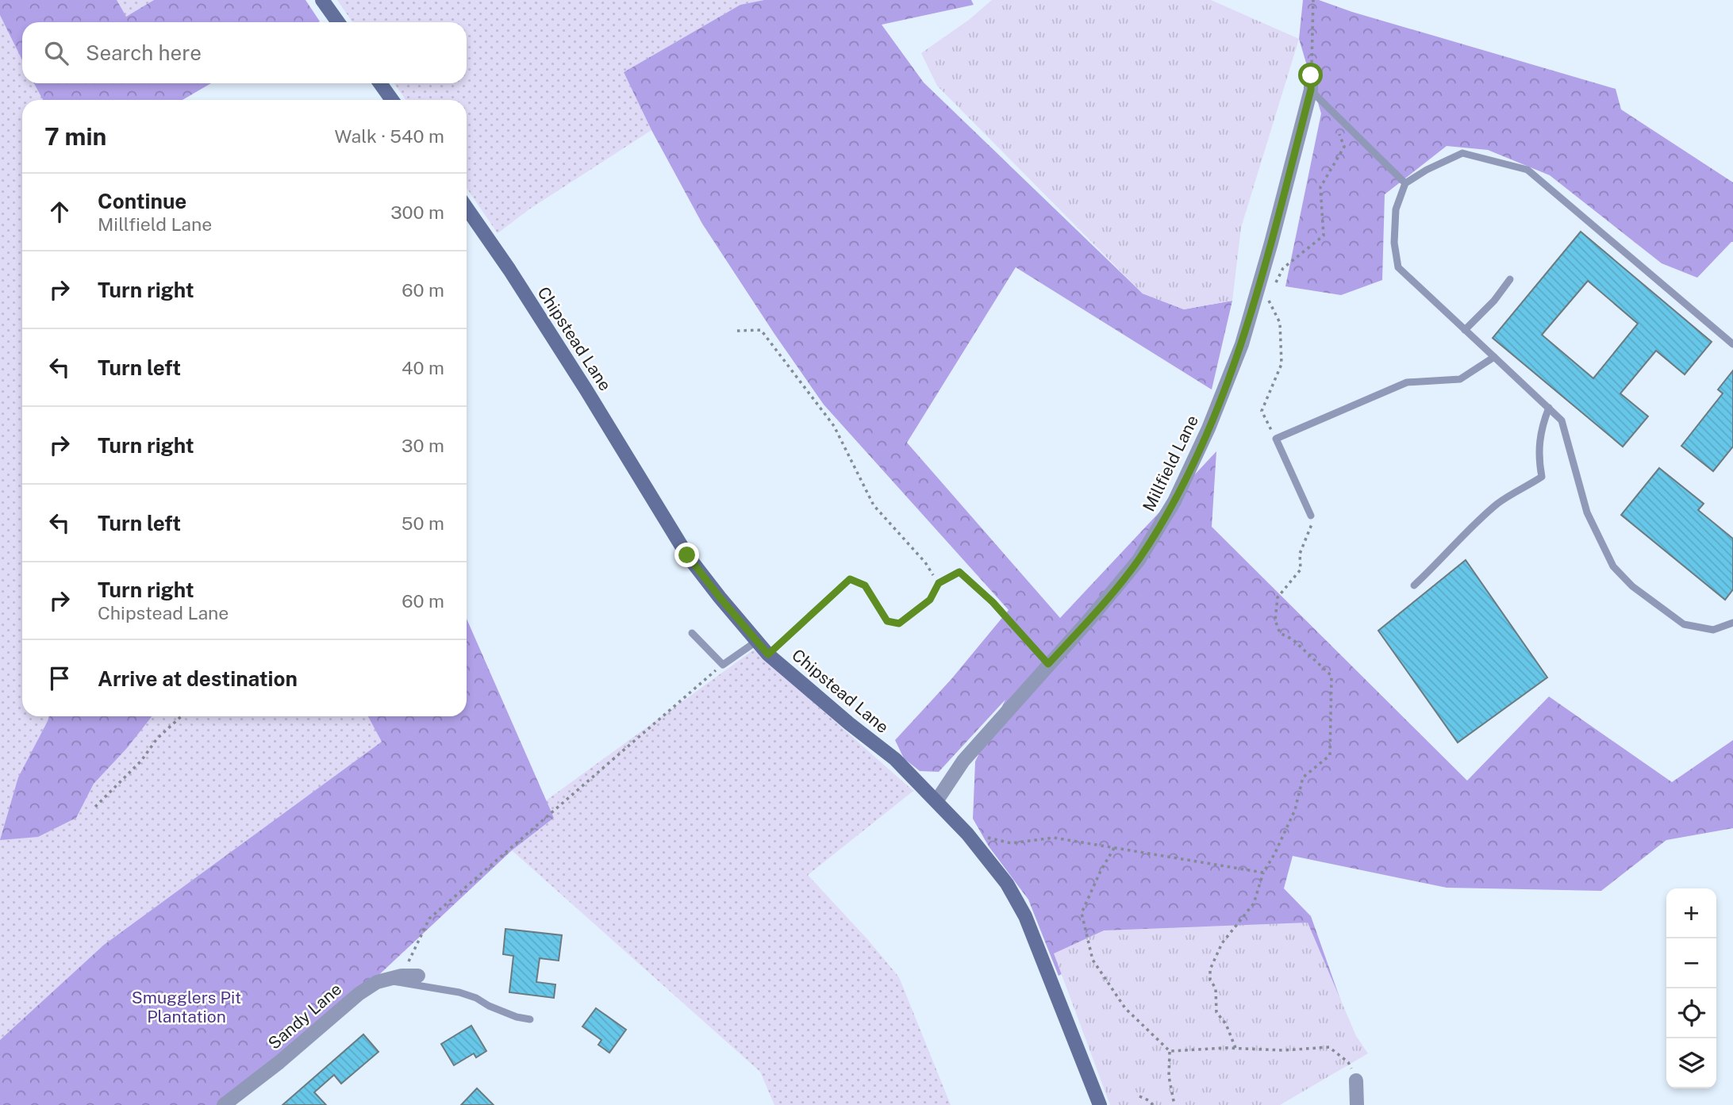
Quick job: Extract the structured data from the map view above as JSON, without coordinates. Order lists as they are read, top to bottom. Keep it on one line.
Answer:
{"streets":{"street":["Chipstead Lane","Millfield Lane","Sandy Lane"]},"crossings":[["Chipstead Lane","Millfield Lane"]],"parks":["Smugglers Pit Plantation"],"page":{"search":"Search here","heading":["7 min","Walk · 540 m"],"list":[["Continue","Millfield Lane","300 m"],["Turn right","60 m"],["Turn left","40 m"],["Turn right","30 m"],["Turn left","50 m"],["Turn right","Chipstead Lane","60 m"],"Arrive at destination"],"map_buttons":["+","−"]}}
